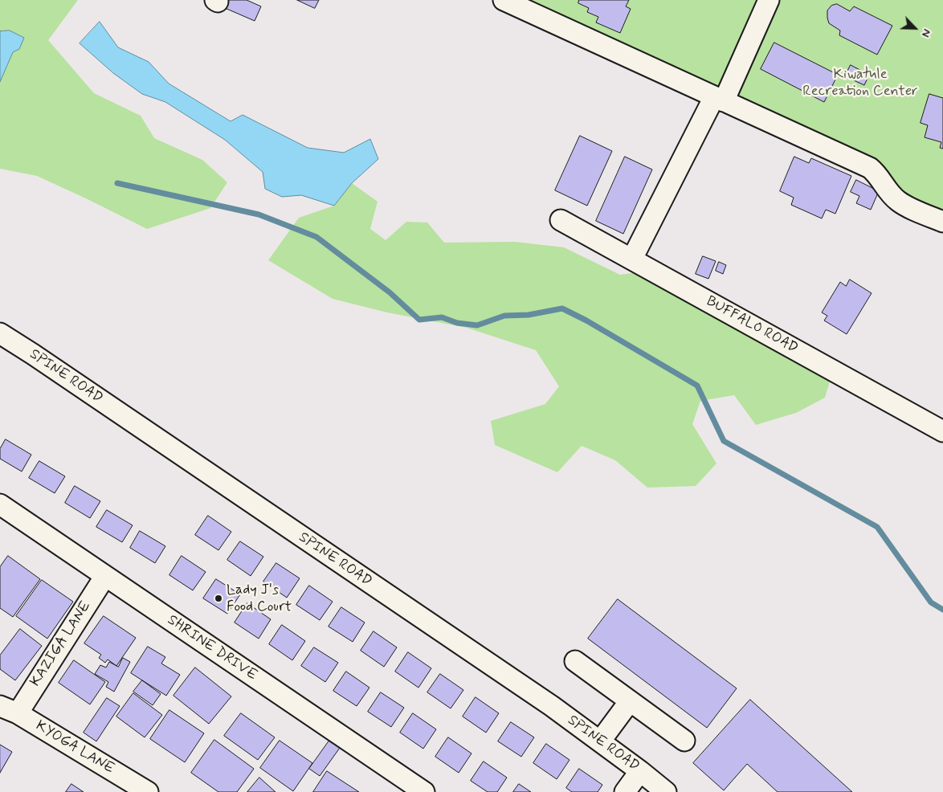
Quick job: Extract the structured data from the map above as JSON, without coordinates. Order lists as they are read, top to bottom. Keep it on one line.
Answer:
{"streets":{"street":["BUFFALO ROAD","SPINE ROAD","KAZIGA LANE","SHRINE DRIVE","KYOGA LANE"]},"crossings":[["KAZIGA LANE","SHRINE DRIVE"],["KAZIGA LANE","KYOGA LANE"]],"parks":["Kiwatule Recreation Center"],"places":["Lady J's Food Court"],"north":"bottom right"}
